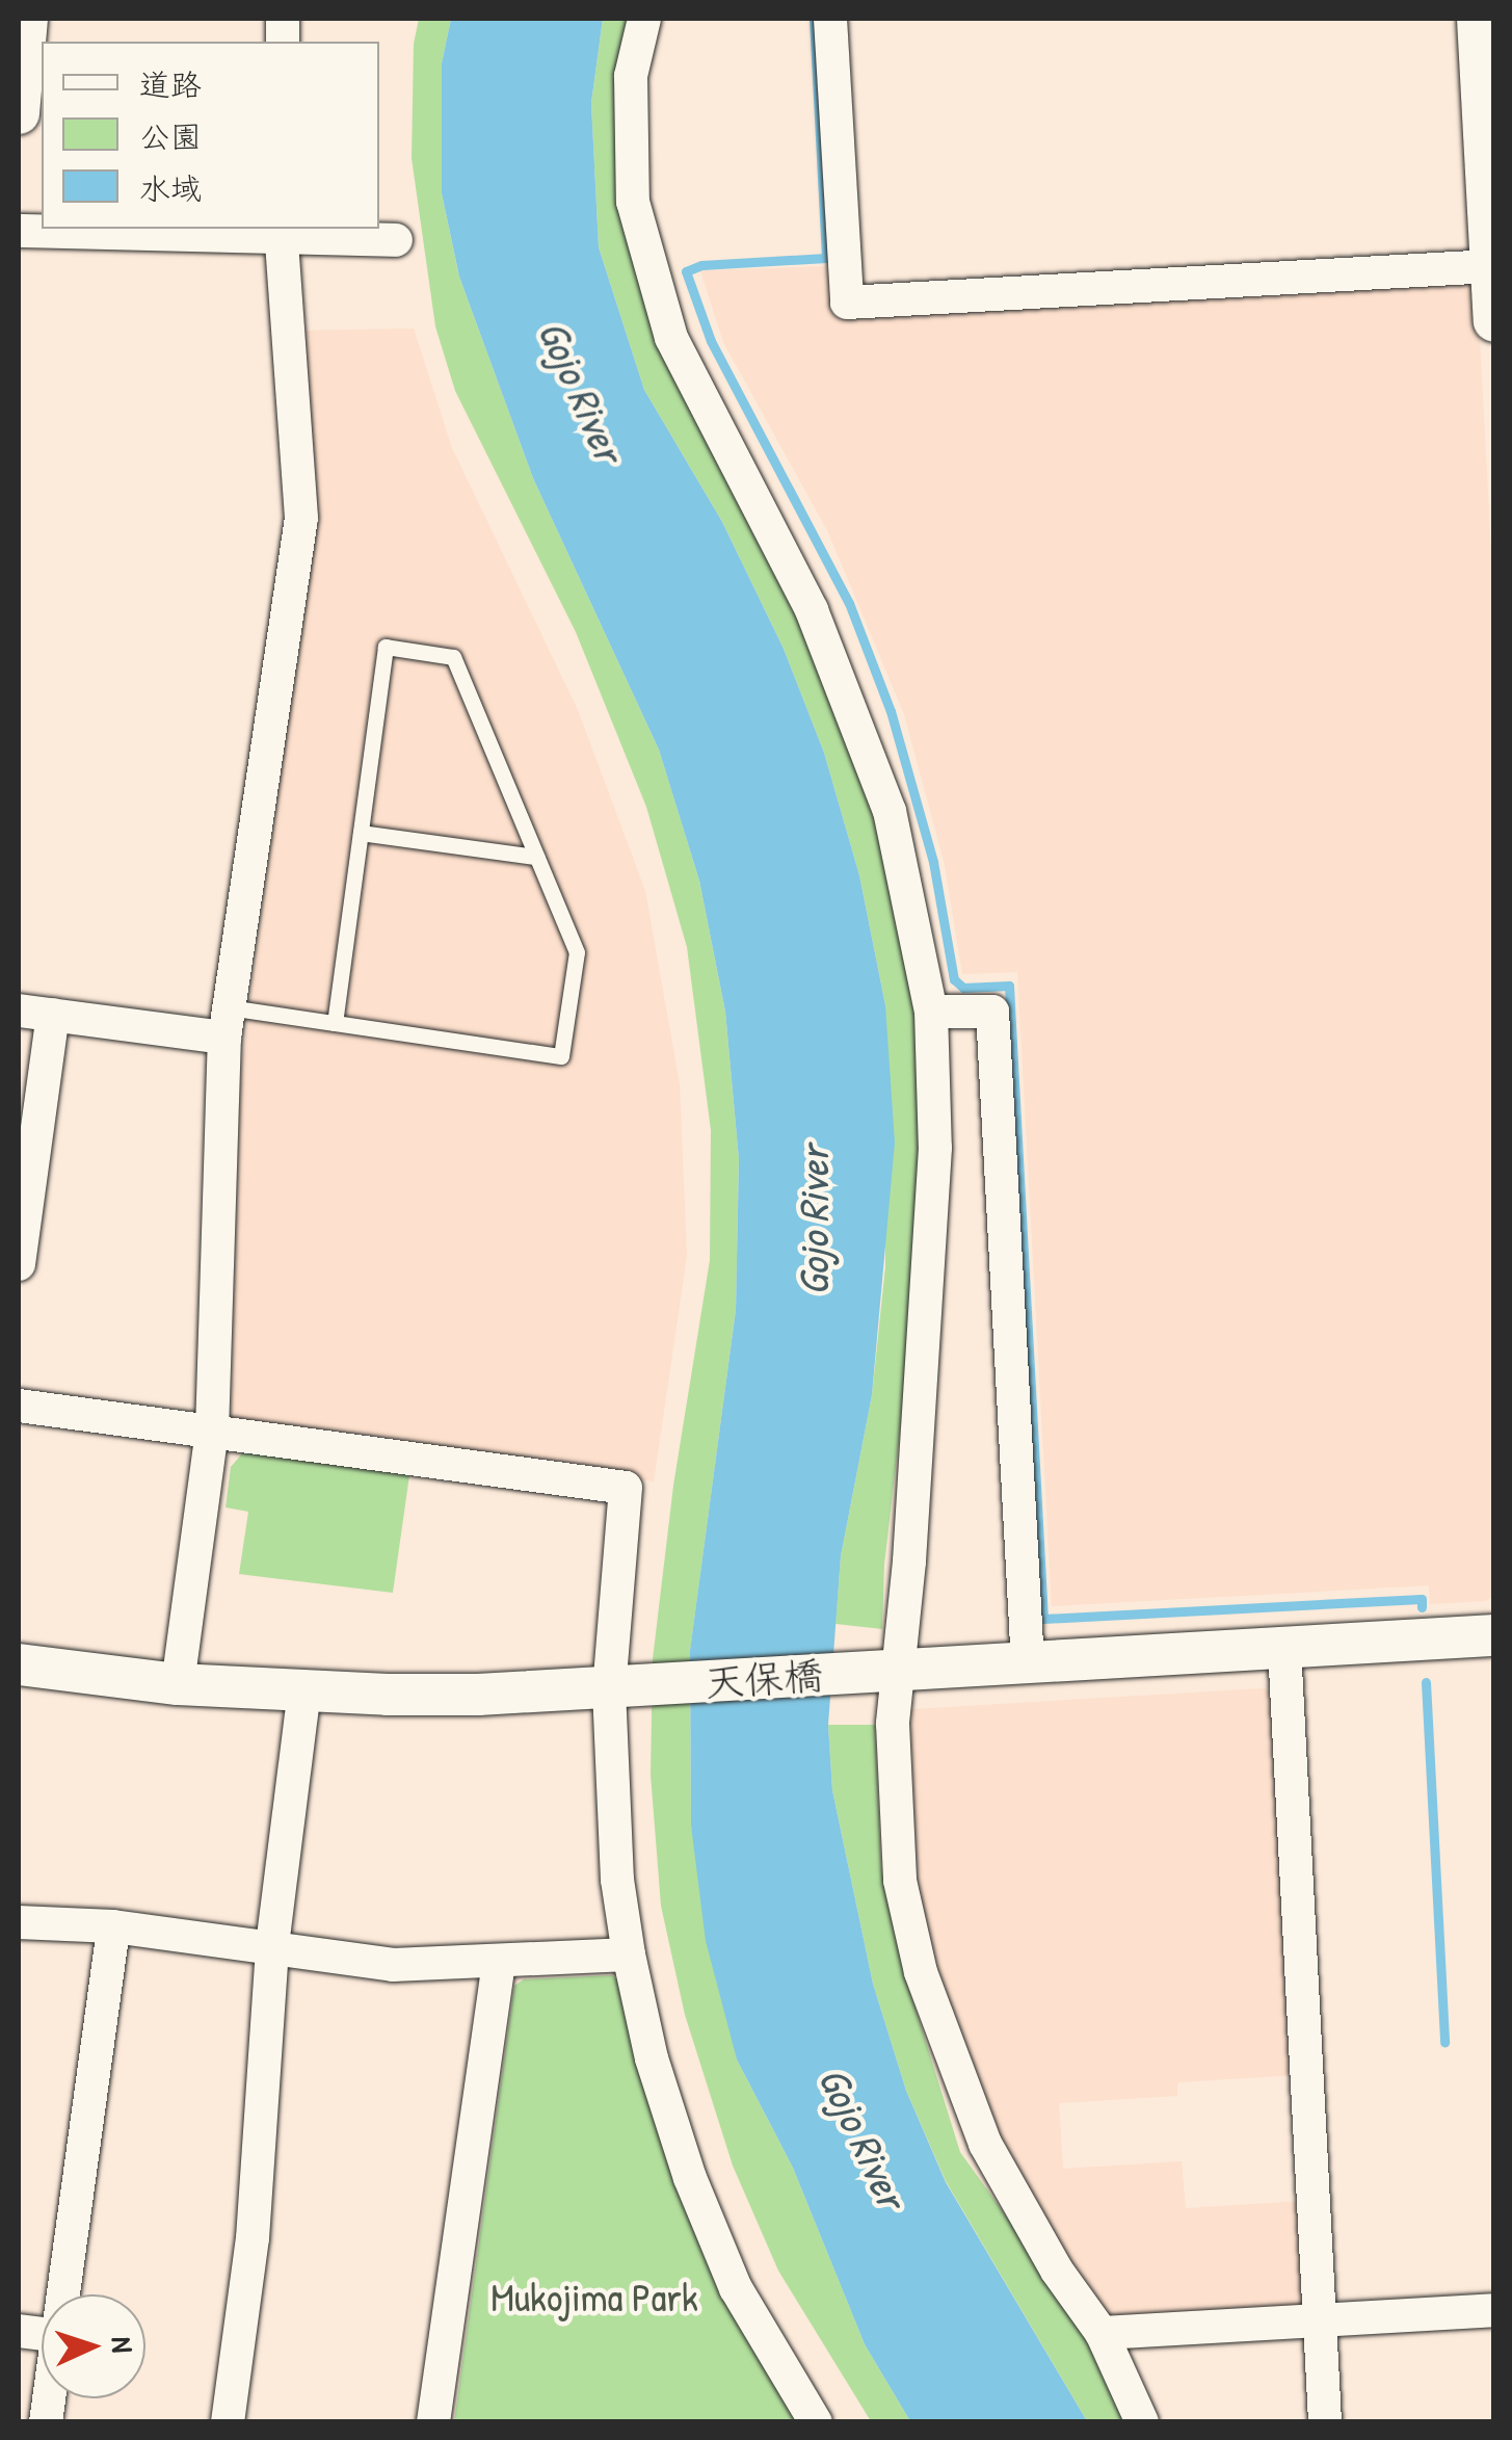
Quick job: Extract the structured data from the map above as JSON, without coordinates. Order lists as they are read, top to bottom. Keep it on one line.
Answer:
{"streets":{"street":["天保橋"]},"water":["Gojo River"],"parks":["Mukojima Park"],"legend":["道路","公園","水域"],"north":"right"}
